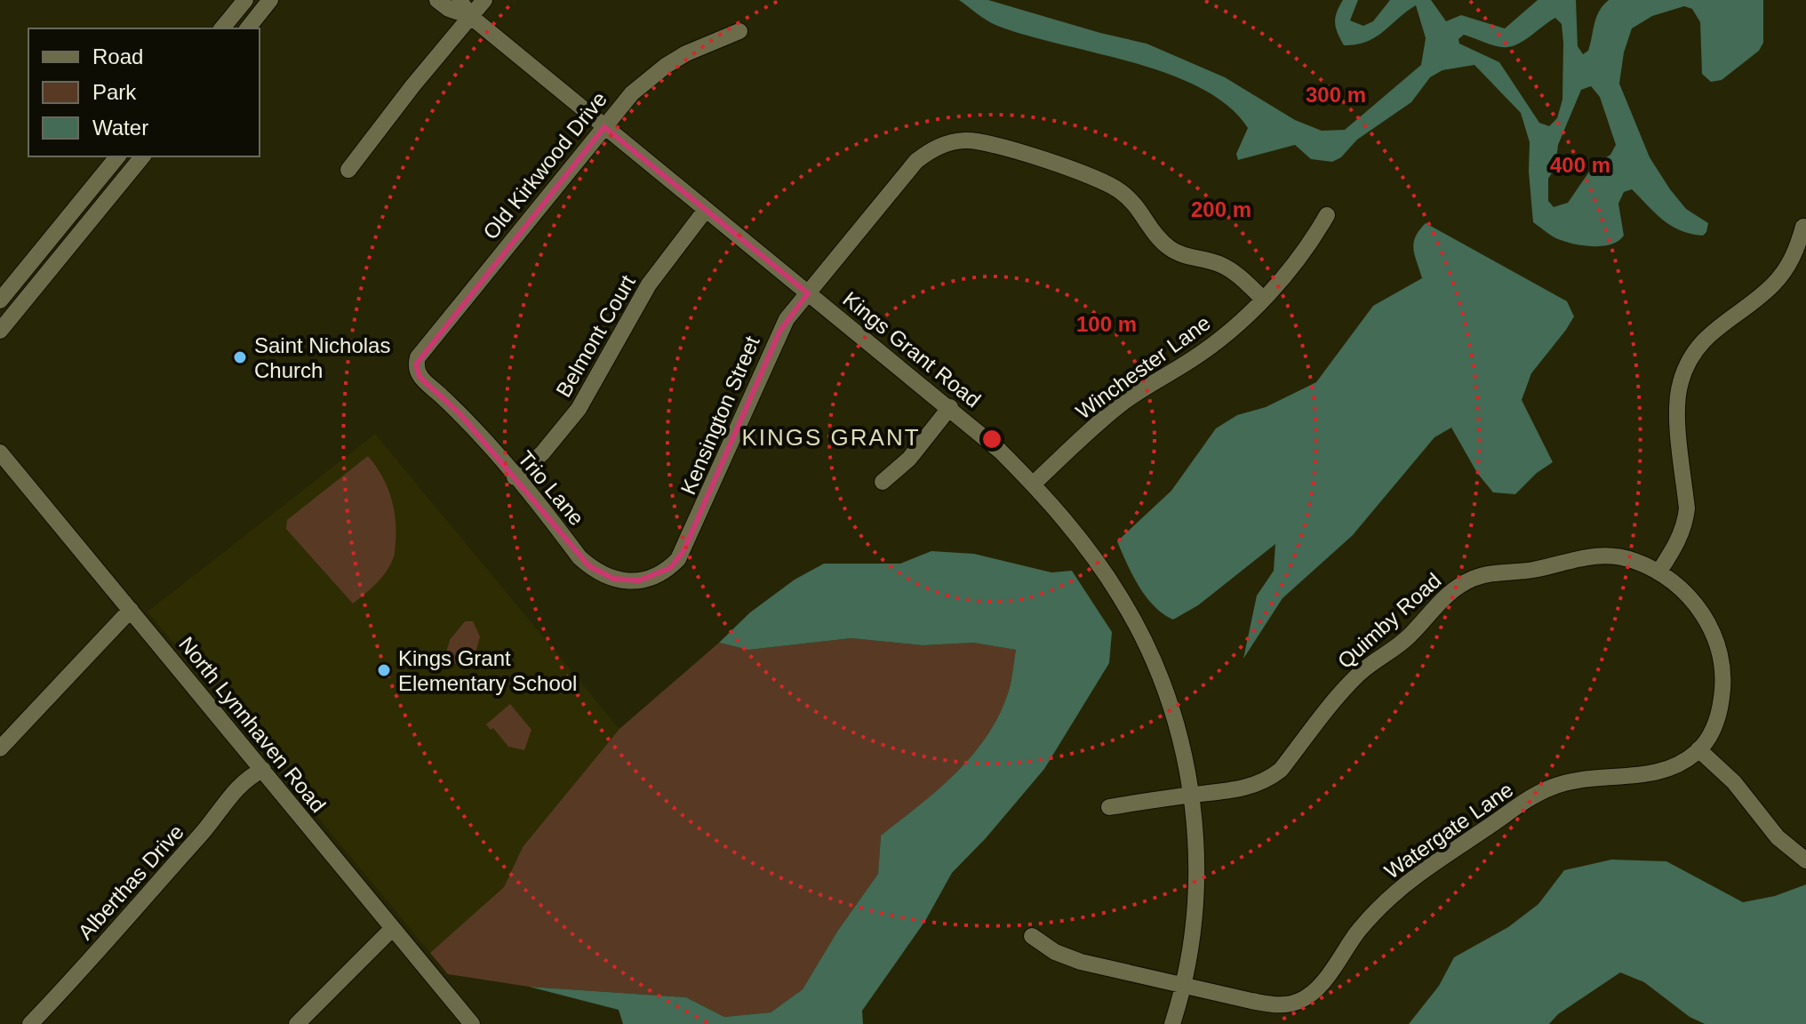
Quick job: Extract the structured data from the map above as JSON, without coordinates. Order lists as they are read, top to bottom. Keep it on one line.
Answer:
{"streets":{"street":["Old Kirkwood Drive","Belmont Court","Kings Grant Road","Winchester Lane","Kensington Street","Trio Lane","Quimby Road","North Lynnhaven Road","Watergate Lane","Alberthas Drive"]},"crossings":[["Old Kirkwood Drive","Kings Grant Road"],["Old Kirkwood Drive","Trio Lane"],["Belmont Court","Kings Grant Road"],["Belmont Court","Trio Lane"],["Kings Grant Road","Winchester Lane"],["Kings Grant Road","Kensington Street"],["Kings Grant Road","Quimby Road"],["Kings Grant Road","Watergate Lane"],["Winchester Lane","Kensington Street"],["Kensington Street","Trio Lane"],["Quimby Road","Watergate Lane"],["North Lynnhaven Road","Alberthas Drive"]],"districts":["KINGS GRANT"],"places":["Saint Nicholas Church","Kings Grant Elementary School"],"legend":["Road","Park","Water"],"rings":["300 m","400 m","200 m","100 m"]}
